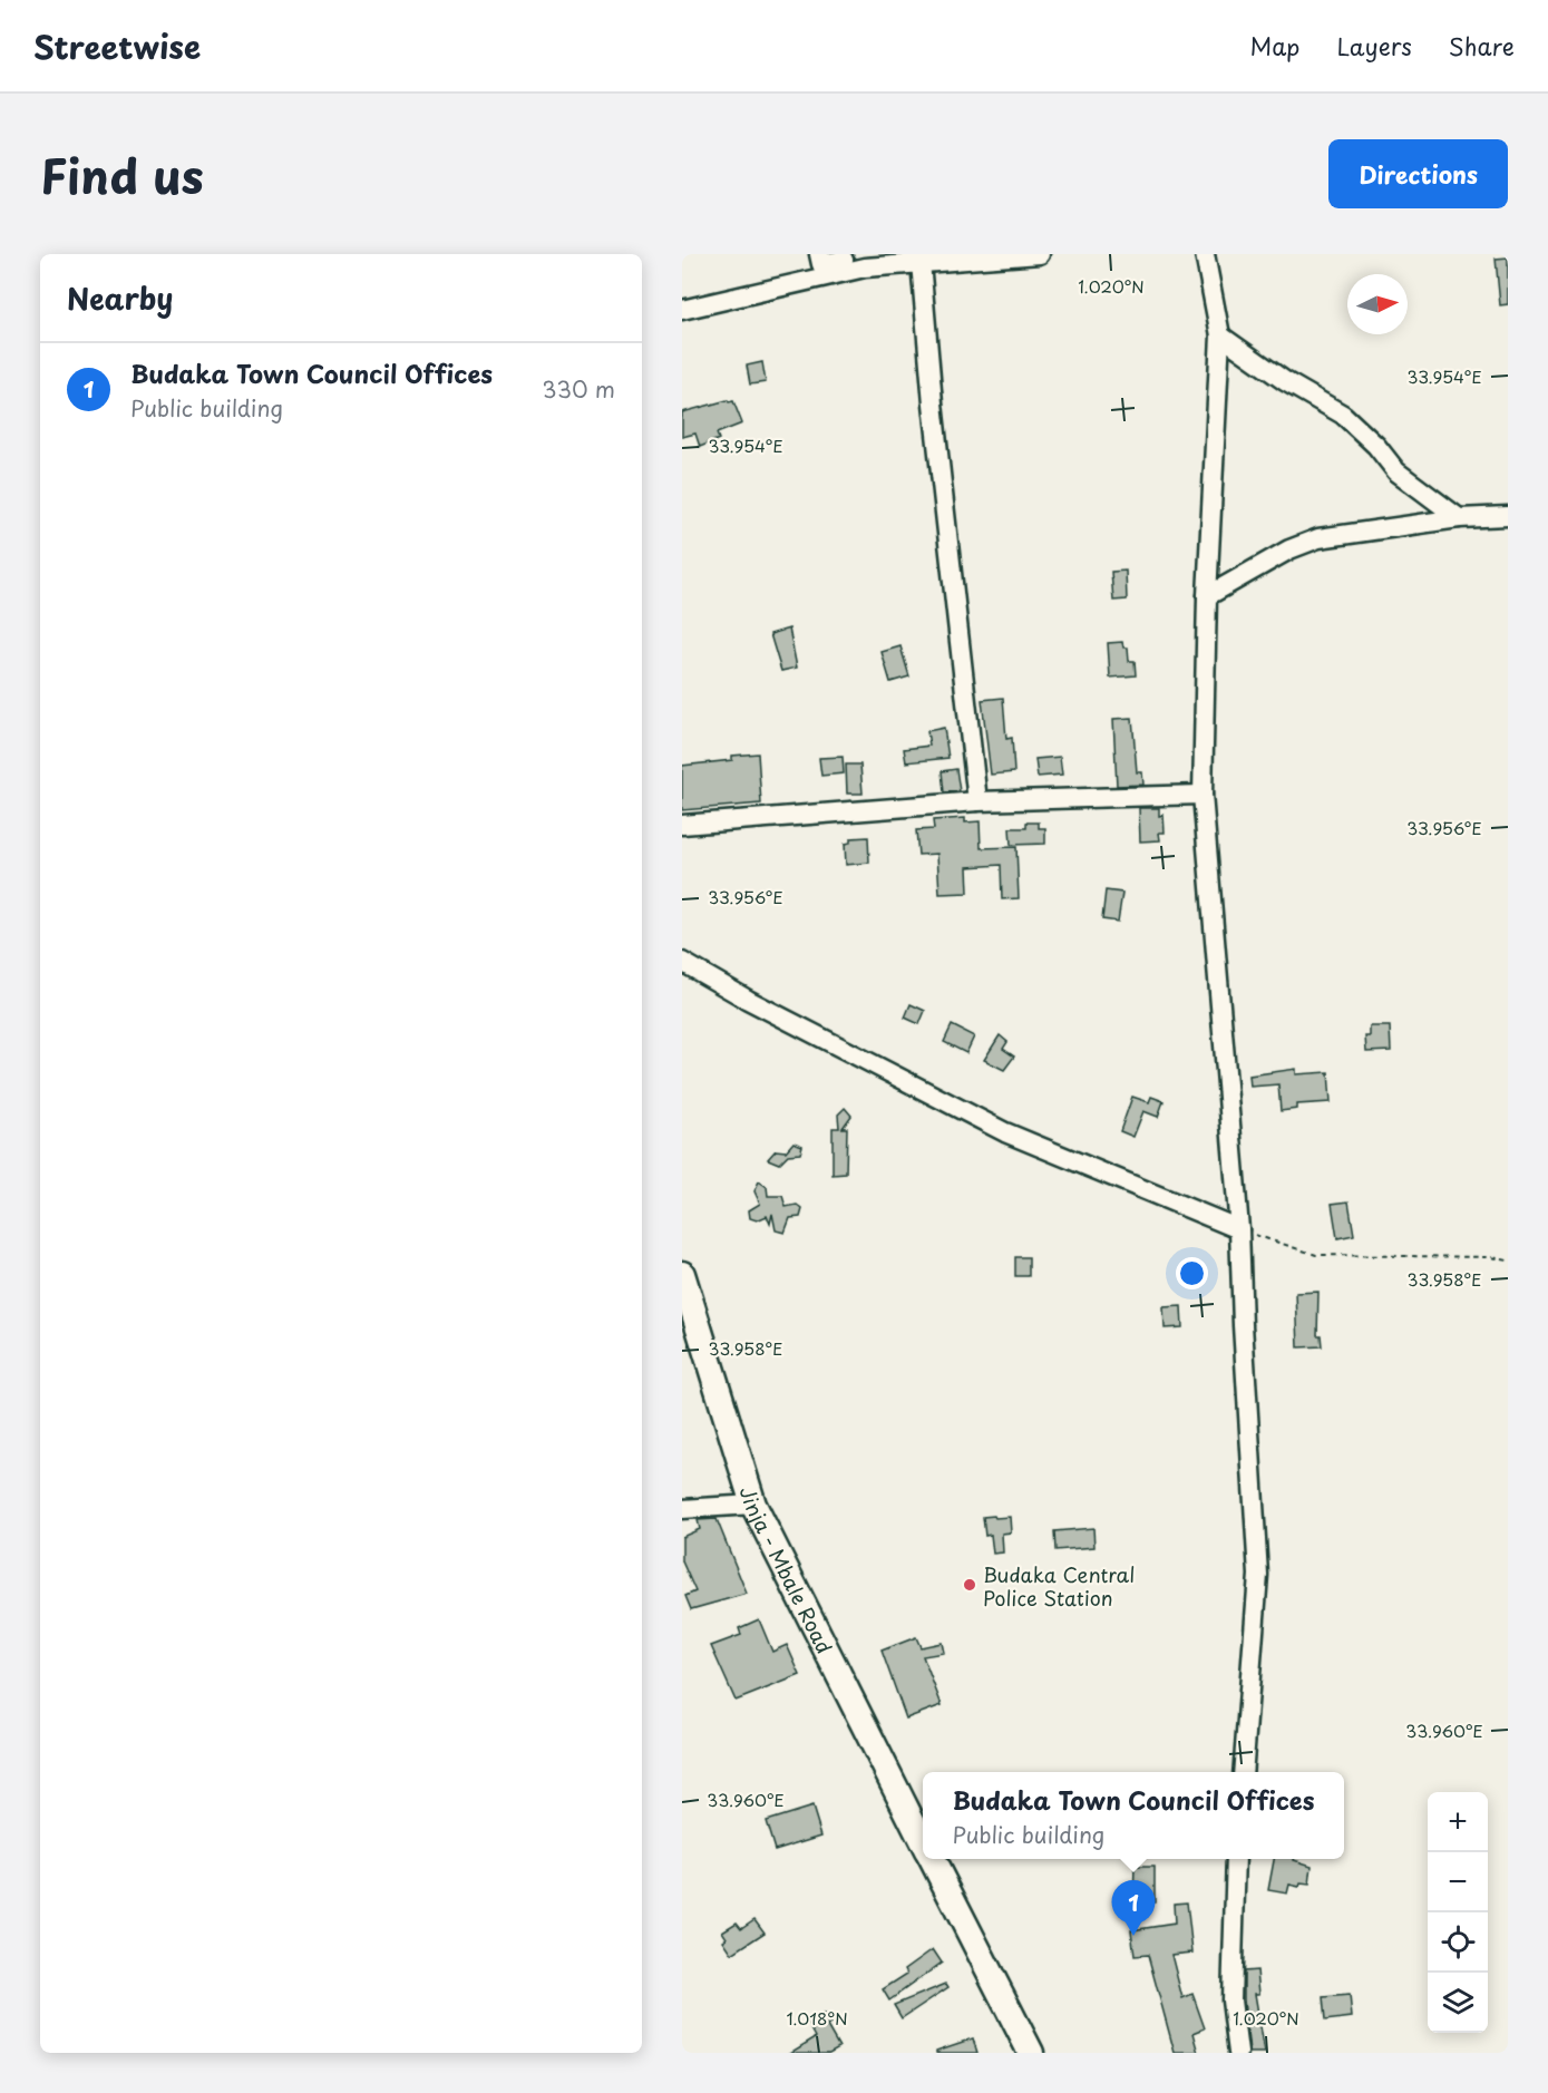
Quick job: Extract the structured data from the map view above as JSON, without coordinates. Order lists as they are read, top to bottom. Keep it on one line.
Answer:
{"streets":{"main road":["Jinja - Mbale Road"]},"places":["Budaka Central Police Station"],"north":"right","page":{"header":"Streetwise","nav":["Map","Layers","Share"],"title":"Find us","buttons":"Directions","heading":"Nearby","list":[{"mark":"1","name":"Budaka Town Council Offices","note":"Public building","value":"330 m"}],"popup":["Budaka Town Council Offices","Public building"],"map_buttons":["+","−"],"pins":"1"},"coordinates":["1.020°N","33.954°E","33.956°E","33.958°E","33.960°E","1.018°N"]}
